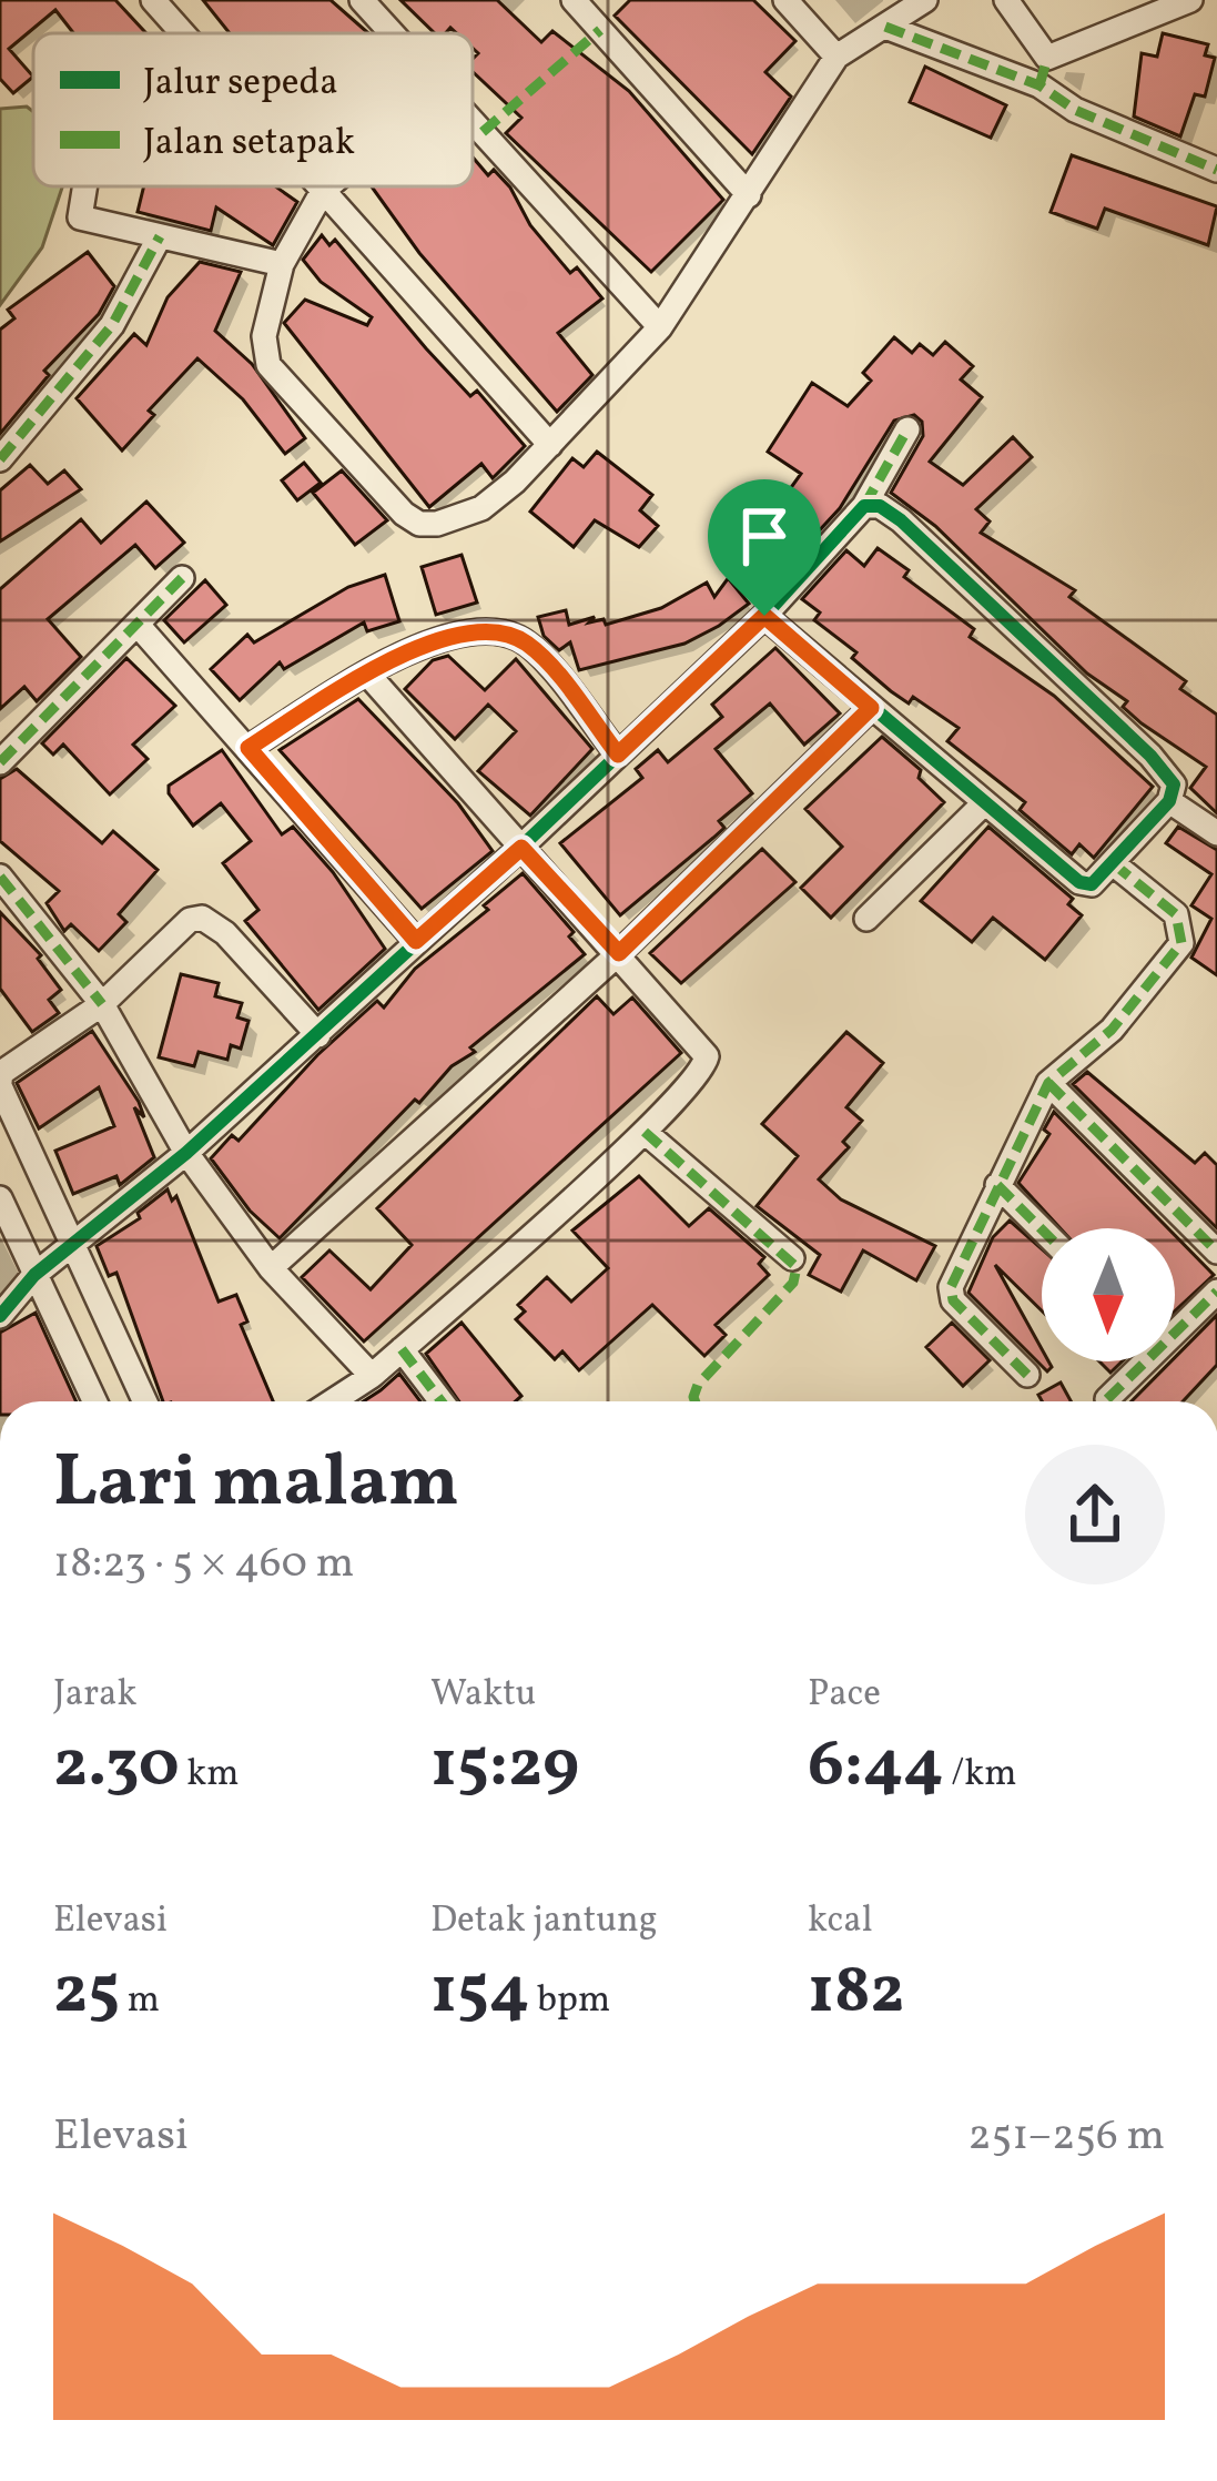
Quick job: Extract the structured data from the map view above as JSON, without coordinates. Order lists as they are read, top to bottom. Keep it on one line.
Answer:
{"legend":["Jalur sepeda","Jalan setapak"],"north":"bottom","page":{"heading":["Lari malam","18:23 · 5 × 460 m"],"stats":[["Jarak","2.30 km"],["Waktu","15:29"],["Pace","6:44 /km"],["Elevasi","25 m"],["Detak jantung","154 bpm"],["kcal","182"]],"chart":["Elevasi","251–256 m"]}}
